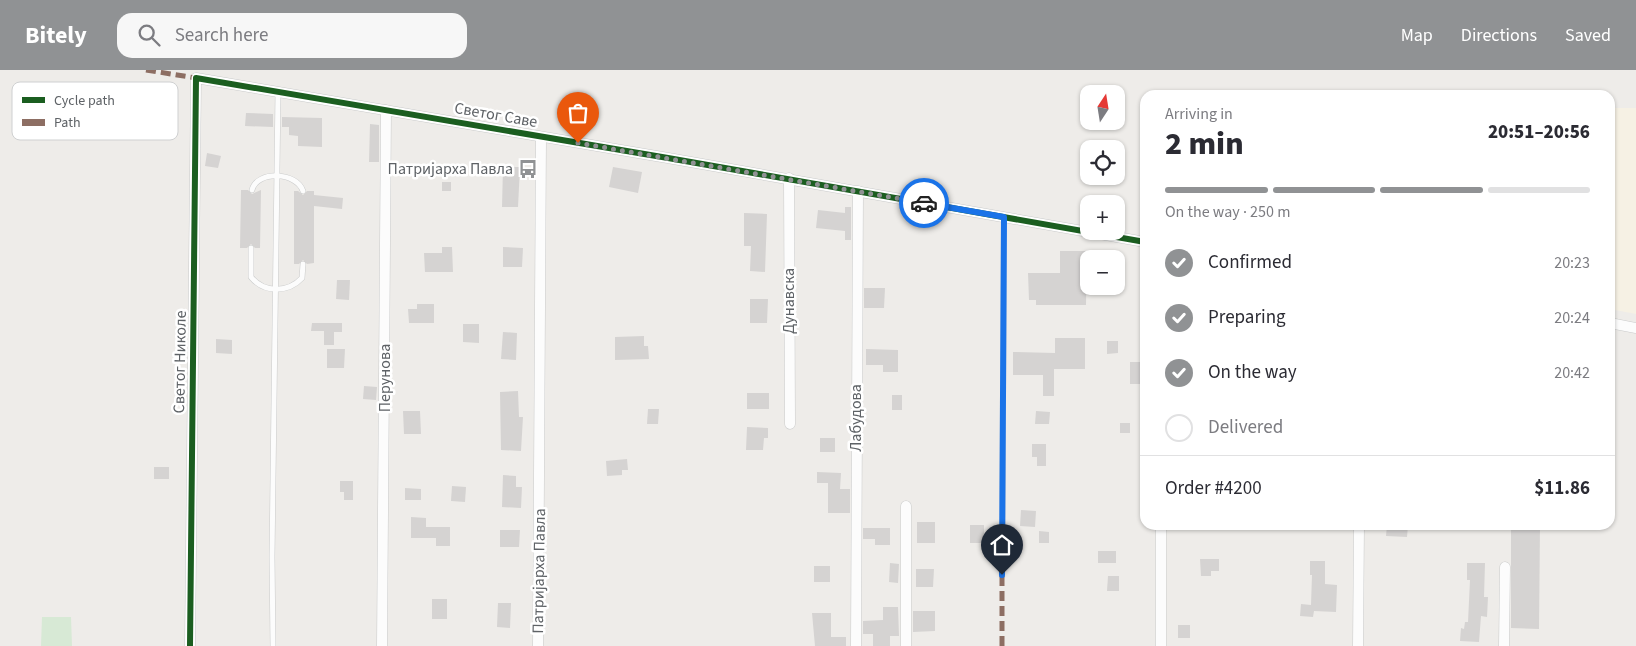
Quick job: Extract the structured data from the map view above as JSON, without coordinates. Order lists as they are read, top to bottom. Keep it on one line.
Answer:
{"streets":{"street":["Светог Саве","Дунавска","Светог Николе","Перунова","Лабудова","Патријарха Павла"]},"crossings":[["Светог Саве","Дунавска"],["Светог Саве","Светог Николе"],["Светог Саве","Перунова"],["Светог Саве","Лабудова"],["Светог Саве","Патријарха Павла"]],"places":{"bus stop":["Патријарха Павла"]},"legend":["Cycle path","Path"],"north":"top","page":{"header":"Bitely","search":"Search here","nav":["Map","Directions","Saved"],"map_buttons":["+","−"],"heading":["2 min","Arriving in","20:51–20:56"],"panel":["Order #4200","$11.86"],"bar":"On the way · 250 m","list":[["Confirmed","20:23"],["Preparing","20:24"],["On the way","20:42"],"Delivered"]}}
